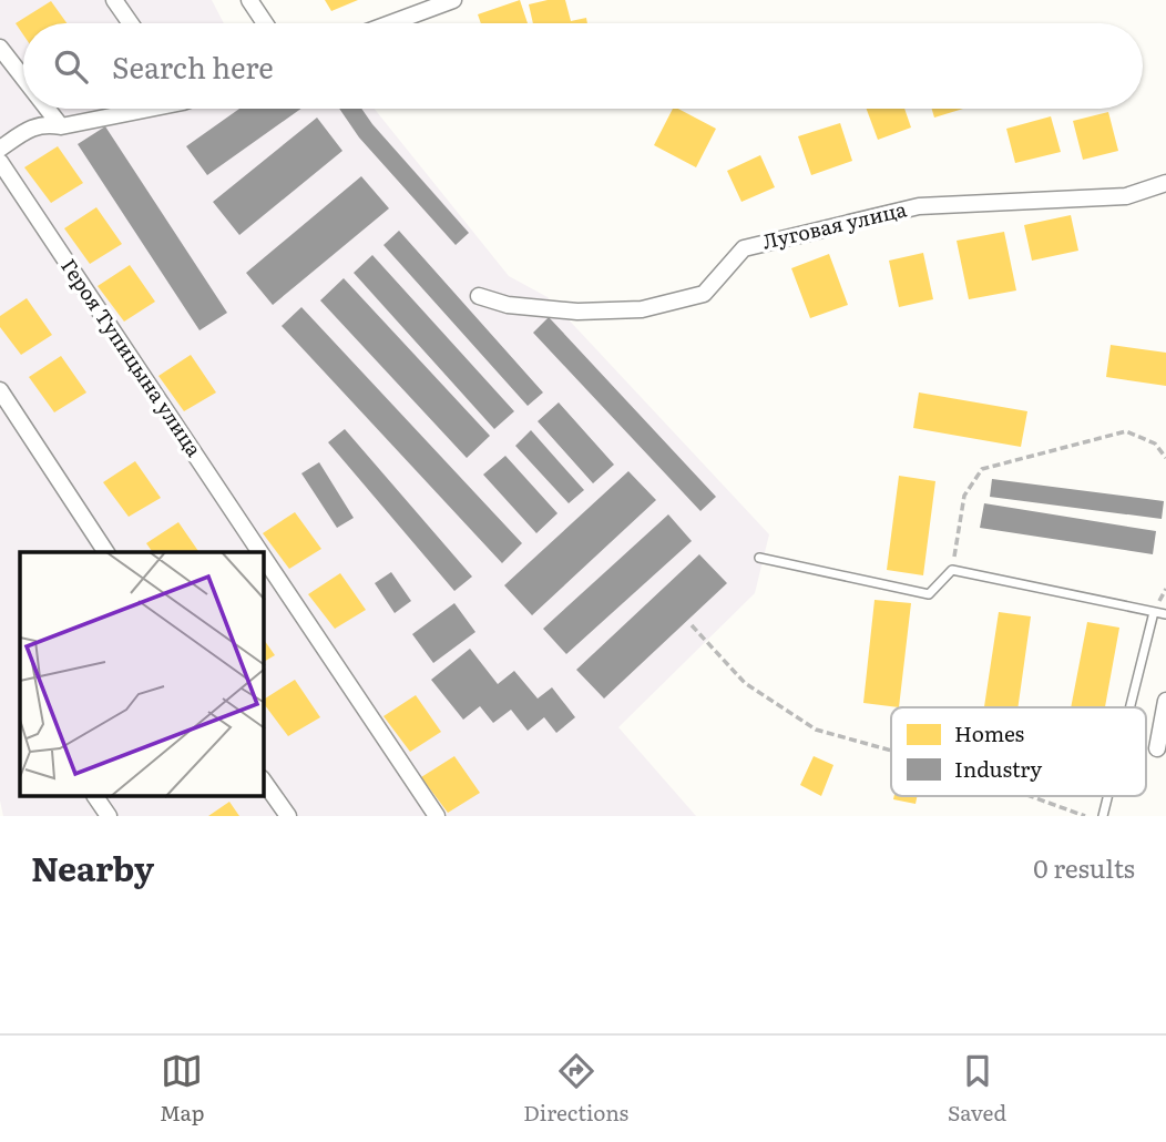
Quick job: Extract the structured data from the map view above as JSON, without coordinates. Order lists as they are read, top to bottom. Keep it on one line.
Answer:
{"streets":{"street":["Луговая улица","Героя Тупицына улица"]},"legend":["Homes","Industry"],"page":{"search":"Search here","heading":["Nearby","0 results"],"nav":["Map","Directions","Saved"]}}
